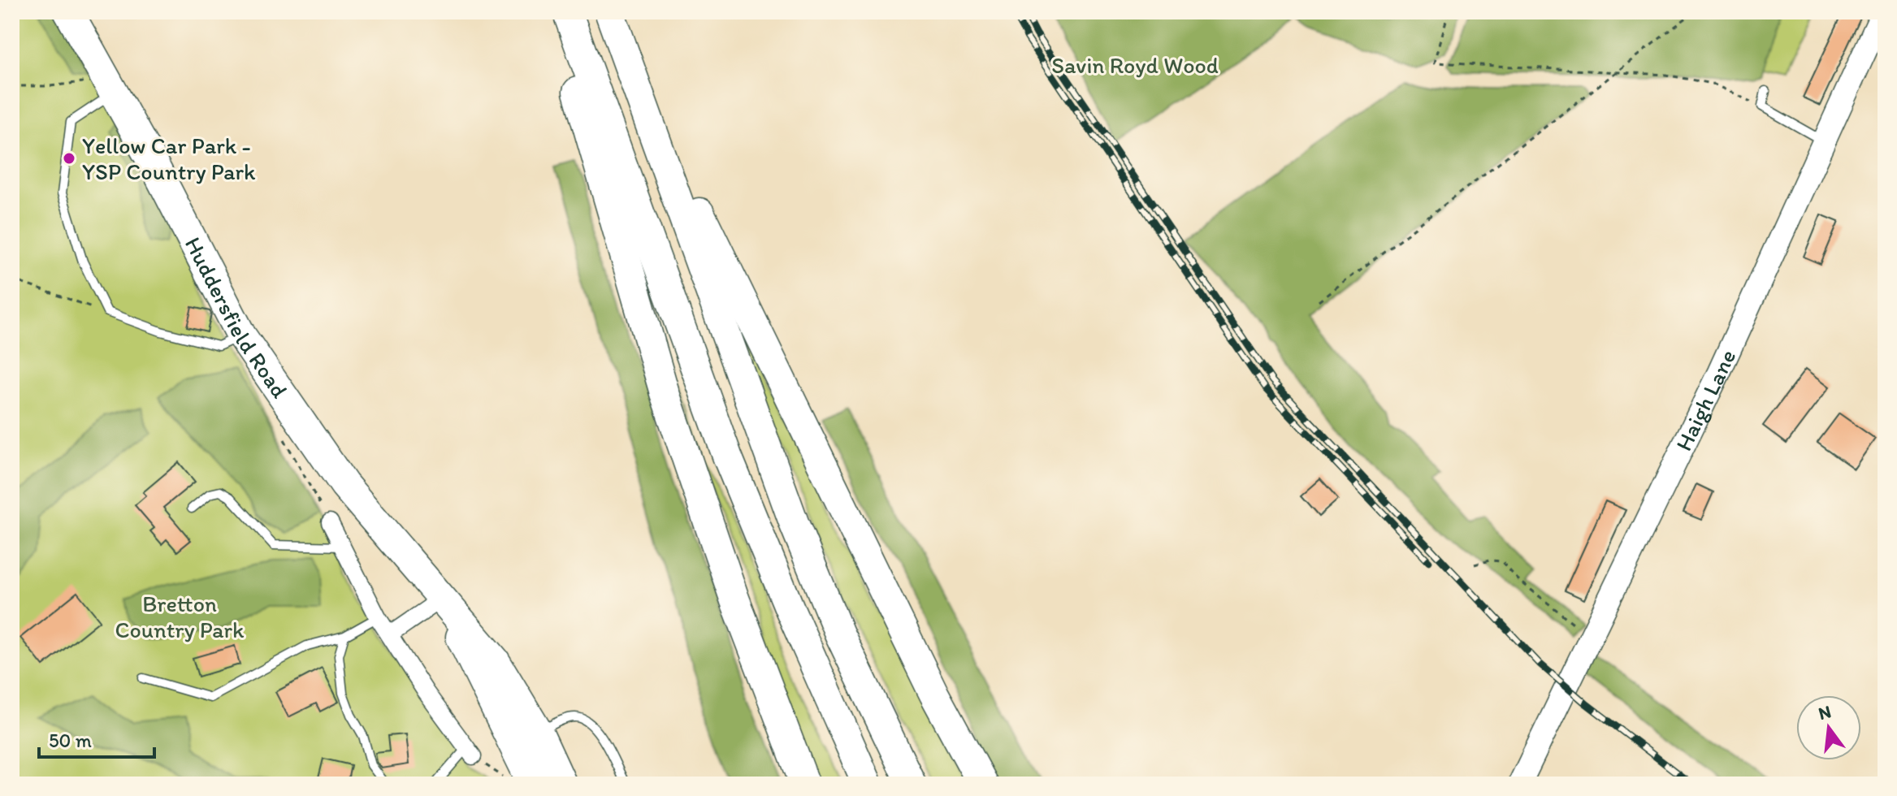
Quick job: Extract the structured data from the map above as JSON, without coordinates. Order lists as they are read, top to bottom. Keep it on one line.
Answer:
{"streets":{"highway":["Huddersfield Road"],"street":["Haigh Lane"]},"parks":["Savin Royd Wood","Bretton Country Park"],"places":["Yellow Car Park - YSP Country Park"],"scale_bar":"50 m","north":"top"}
